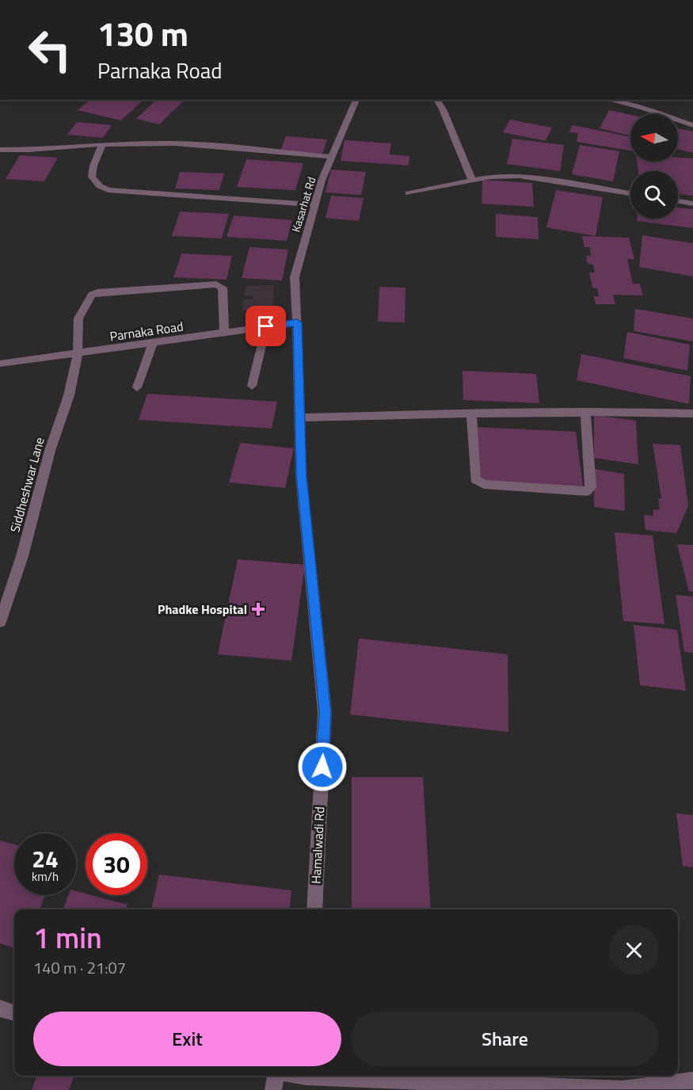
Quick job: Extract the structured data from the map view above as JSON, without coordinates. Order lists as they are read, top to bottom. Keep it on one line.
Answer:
{"streets":{"street":["Kasarhat Rd","Parnaka Road","Siddheshwar Lane","Hamalwadi Rd"]},"crossings":[["Kasarhat Rd","Parnaka Road"],["Kasarhat Rd","Hamalwadi Rd"],["Parnaka Road","Siddheshwar Lane"],["Parnaka Road","Hamalwadi Rd"]],"places":{"health":["Phadke Hospital"]},"north":"left","page":{"turn":["130 m","Parnaka Road"],"speed":"24 km/h","limit":"30","heading":["1 min","140 m · 21:07"],"buttons":["Exit","Share"]}}
